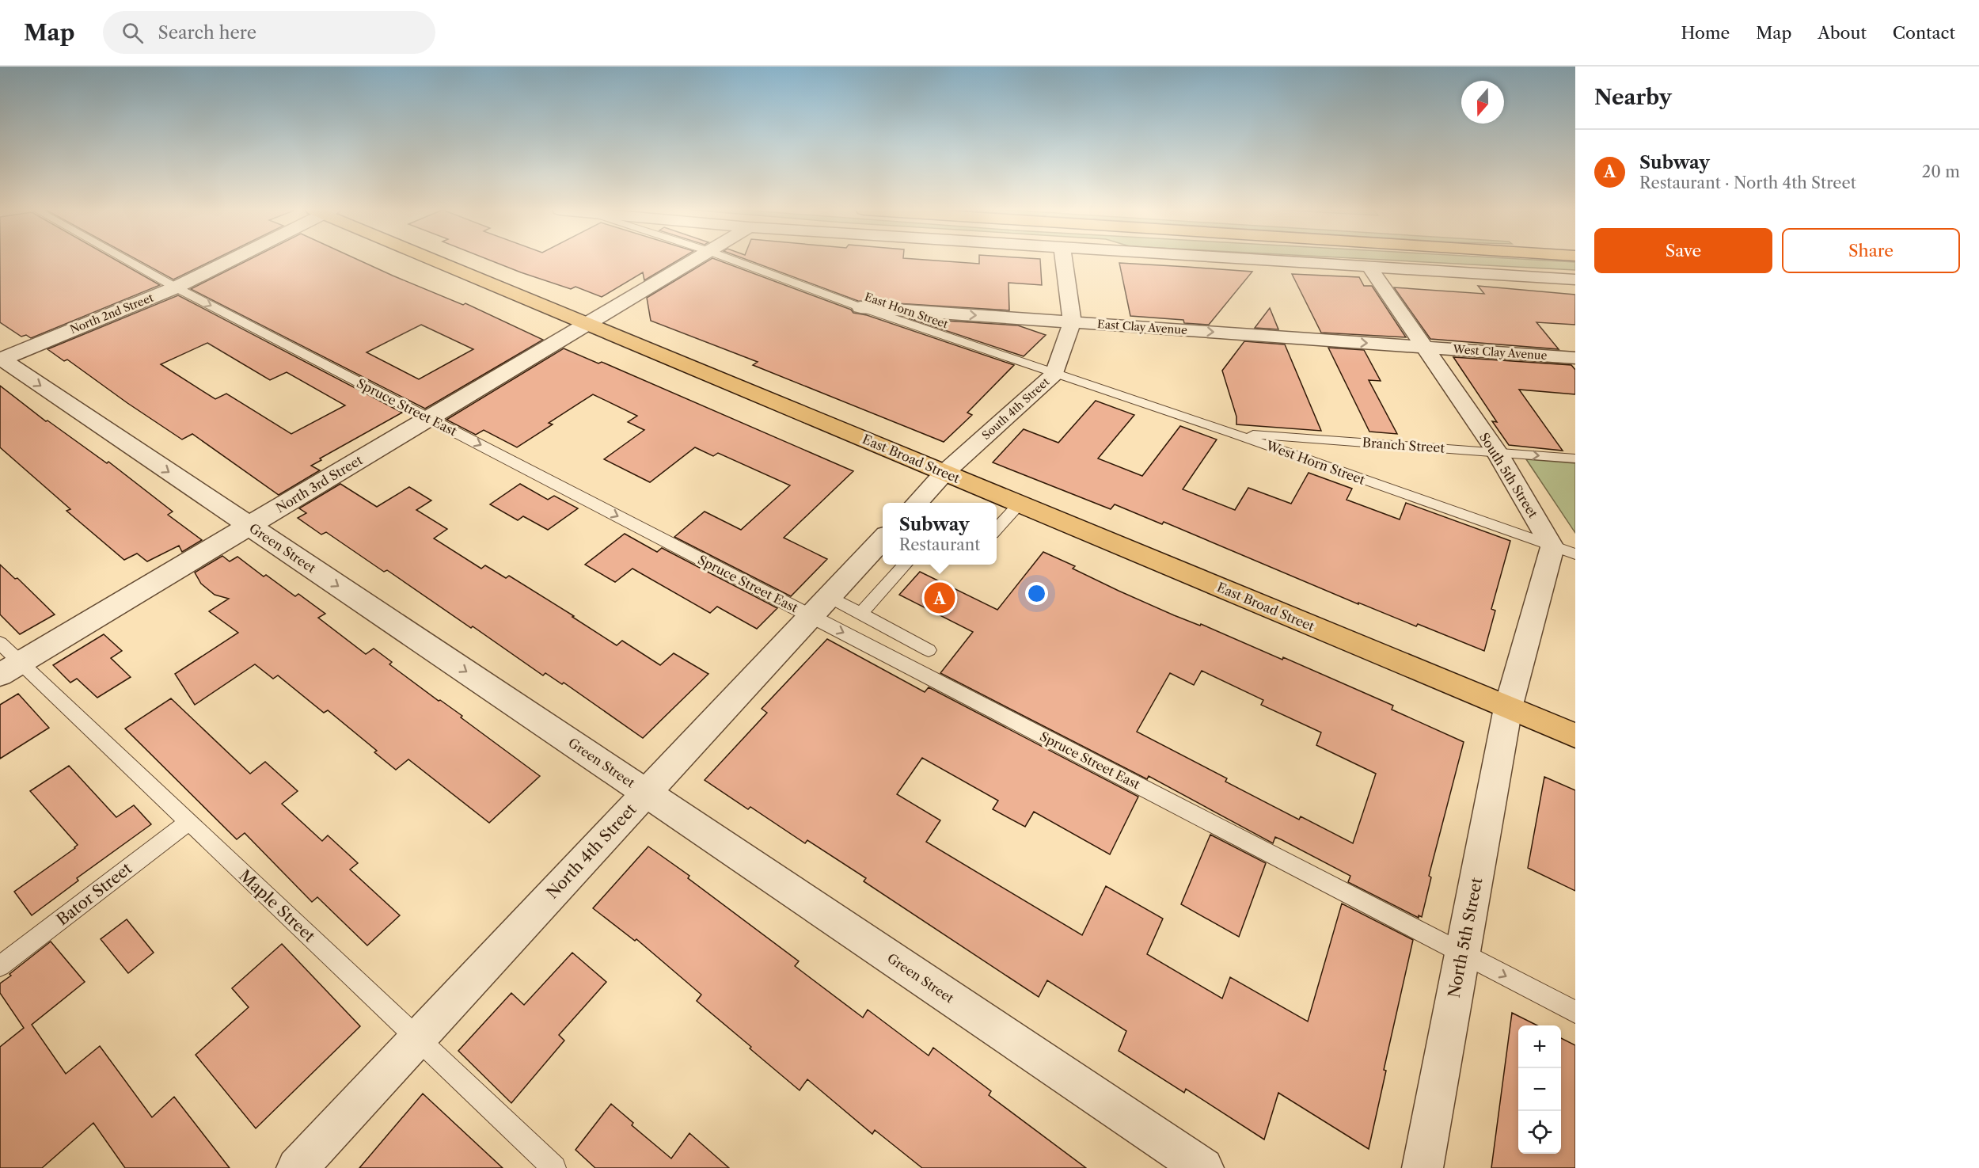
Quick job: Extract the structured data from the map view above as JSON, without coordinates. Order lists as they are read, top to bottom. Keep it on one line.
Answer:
{"streets":{"main road":["East Broad Street"],"street":["North 2nd Street","East Clay Avenue","West Clay Avenue","South 4th Street","South 5th Street","North 3rd Street","Green Street","North 4th Street","North 5th Street"],"lane":["East Horn Street","Spruce Street East","Branch Street","West Horn Street","Bator Street","Maple Street"]},"crossings":[["East Horn Street","East Clay Avenue"],["East Horn Street","South 4th Street"],["East Horn Street","West Horn Street"],["North 2nd Street","Spruce Street East"],["North 2nd Street","Green Street"],["East Clay Avenue","West Clay Avenue"],["East Clay Avenue","South 4th Street"],["East Clay Avenue","South 5th Street"],["West Clay Avenue","South 5th Street"],["Spruce Street East","North 3rd Street"],["Spruce Street East","North 4th Street"],["Spruce Street East","North 5th Street"],["South 4th Street","East Broad Street"],["South 4th Street","West Horn Street"],["Branch Street","West Horn Street"],["Branch Street","South 5th Street"],["East Broad Street","North 3rd Street"],["East Broad Street","North 5th Street"],["West Horn Street","South 5th Street"],["North 3rd Street","Green Street"],["North 3rd Street","Maple Street"],["Green Street","North 4th Street"],["North 4th Street","Maple Street"],["Bator Street","Maple Street"]],"one_way":["East Clay Avenue","Spruce Street East","Green Street"],"north":"bottom","page":{"header":"Map","search":"Search here","nav":["Home","Map","About","Contact"],"heading":"Nearby","list":[{"mark":"A","name":"Subway","note":"Restaurant · North 4th Street","value":"20 m"}],"buttons":["Save","Share"],"popup":["Subway","Restaurant"],"pins":"A","map_buttons":["+","−"]}}
